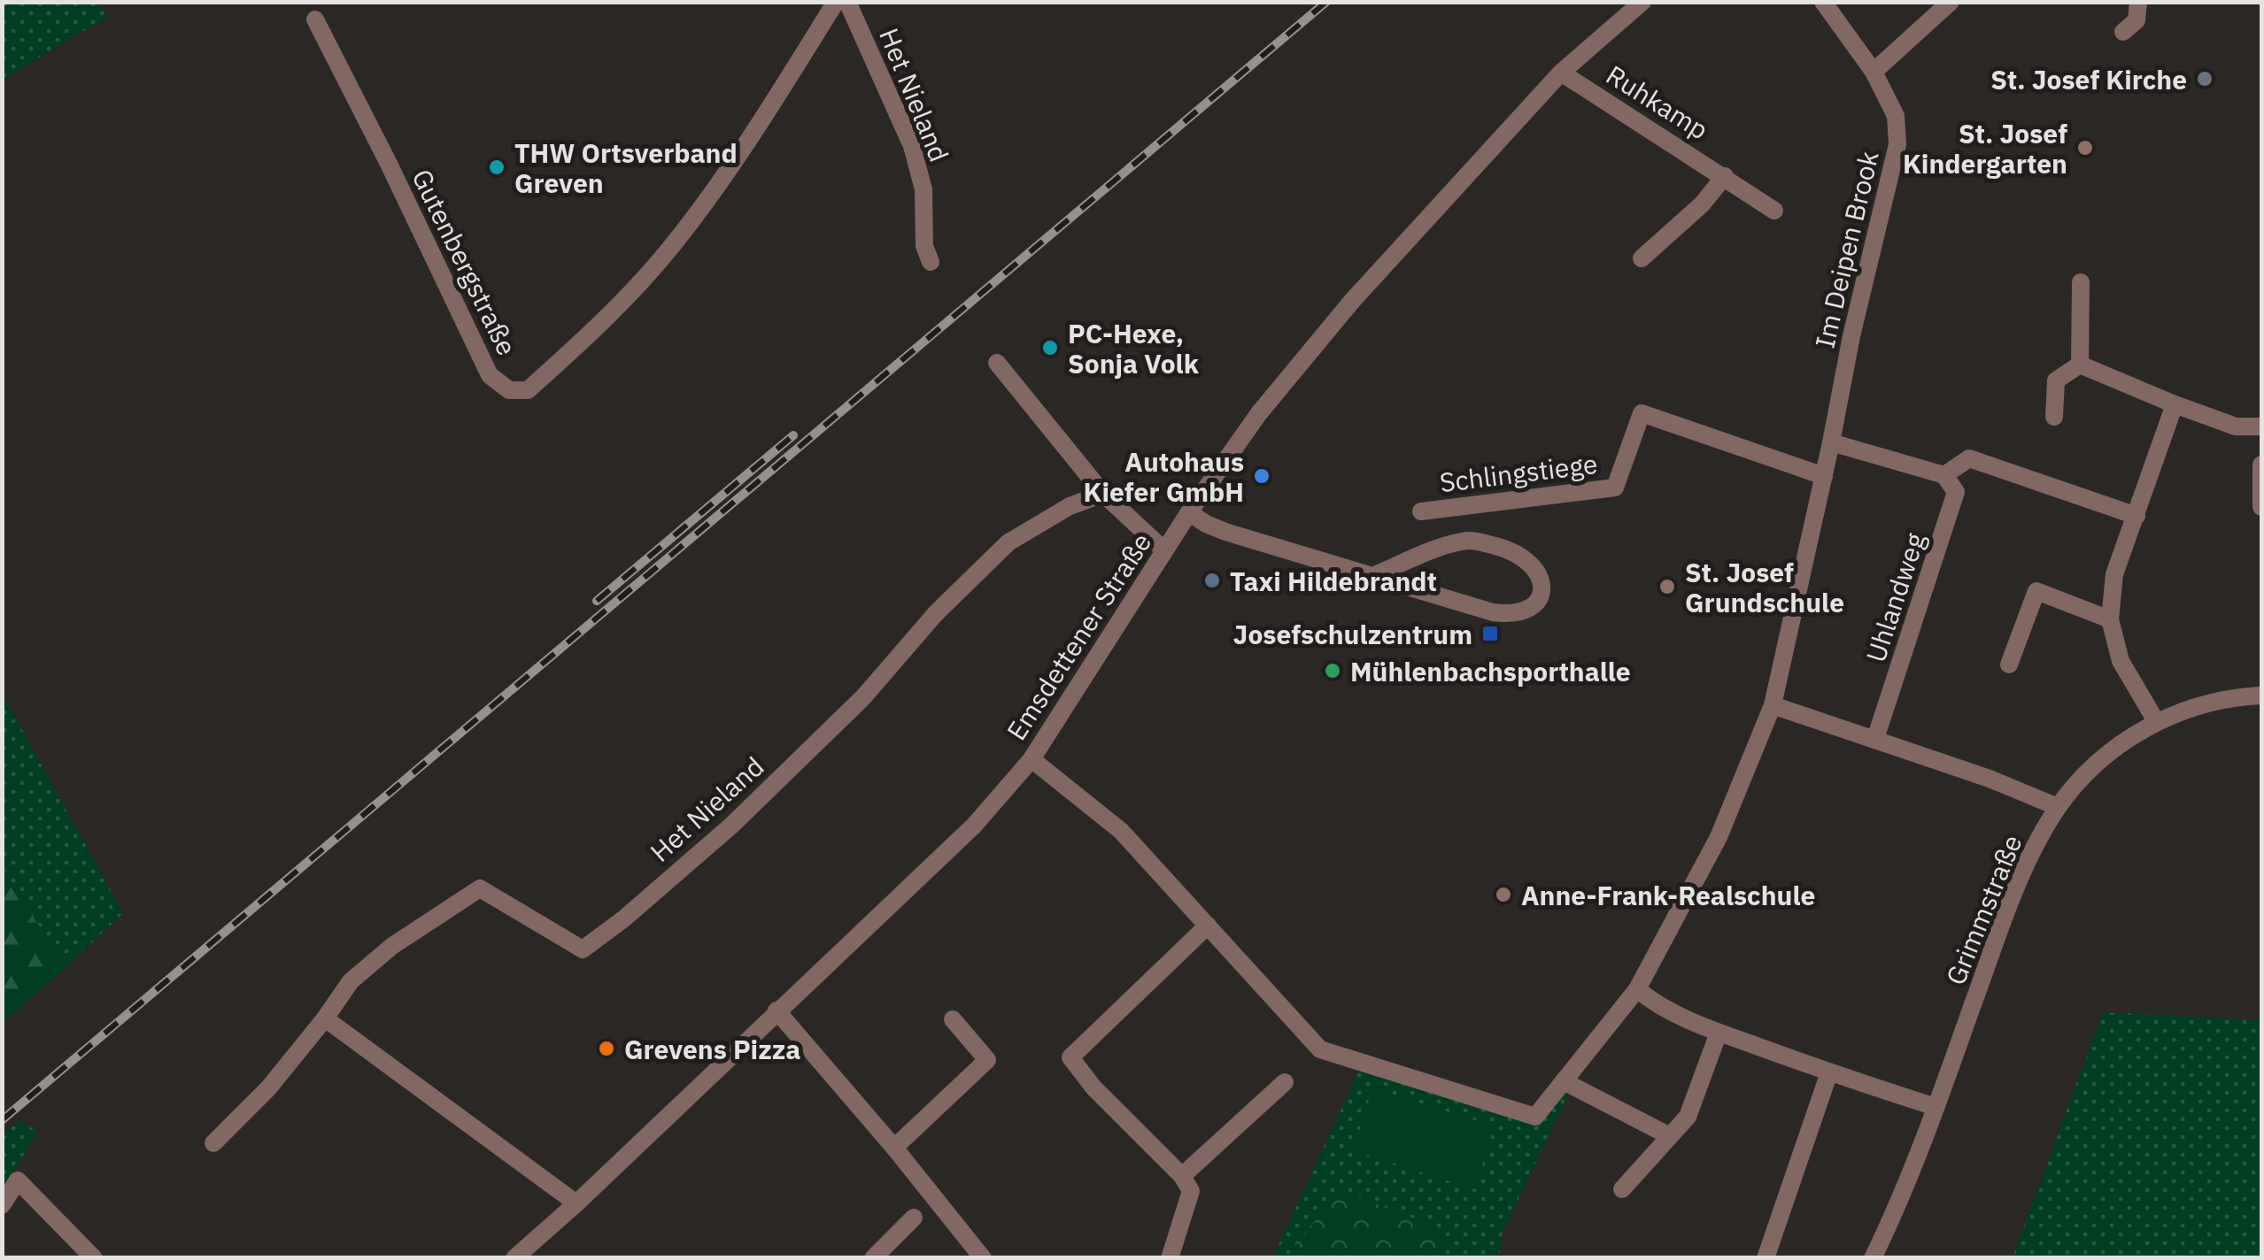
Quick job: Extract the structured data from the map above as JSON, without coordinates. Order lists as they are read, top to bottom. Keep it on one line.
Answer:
{"streets":{"street":["Het Nieland","Ruhkamp","Im Deipen Brook","Gutenbergstraße","Schlingstiege","Uhlandweg","Emsdettener Straße","Grimmstraße"]},"crossings":[["Ruhkamp","Emsdettener Straße"],["Im Deipen Brook","Schlingstiege"]],"places":{"other":["St. Josef Kirche","St. Josef Kindergarten","THW Ortsverband Greven","PC-Hexe, Sonja Volk","Autohaus Kiefer GmbH","Taxi Hildebrandt","St. Josef Grundschule","Mühlenbachsporthalle","Anne-Frank-Realschule","Grevens Pizza"],"transit":["Josefschulzentrum"]}}
